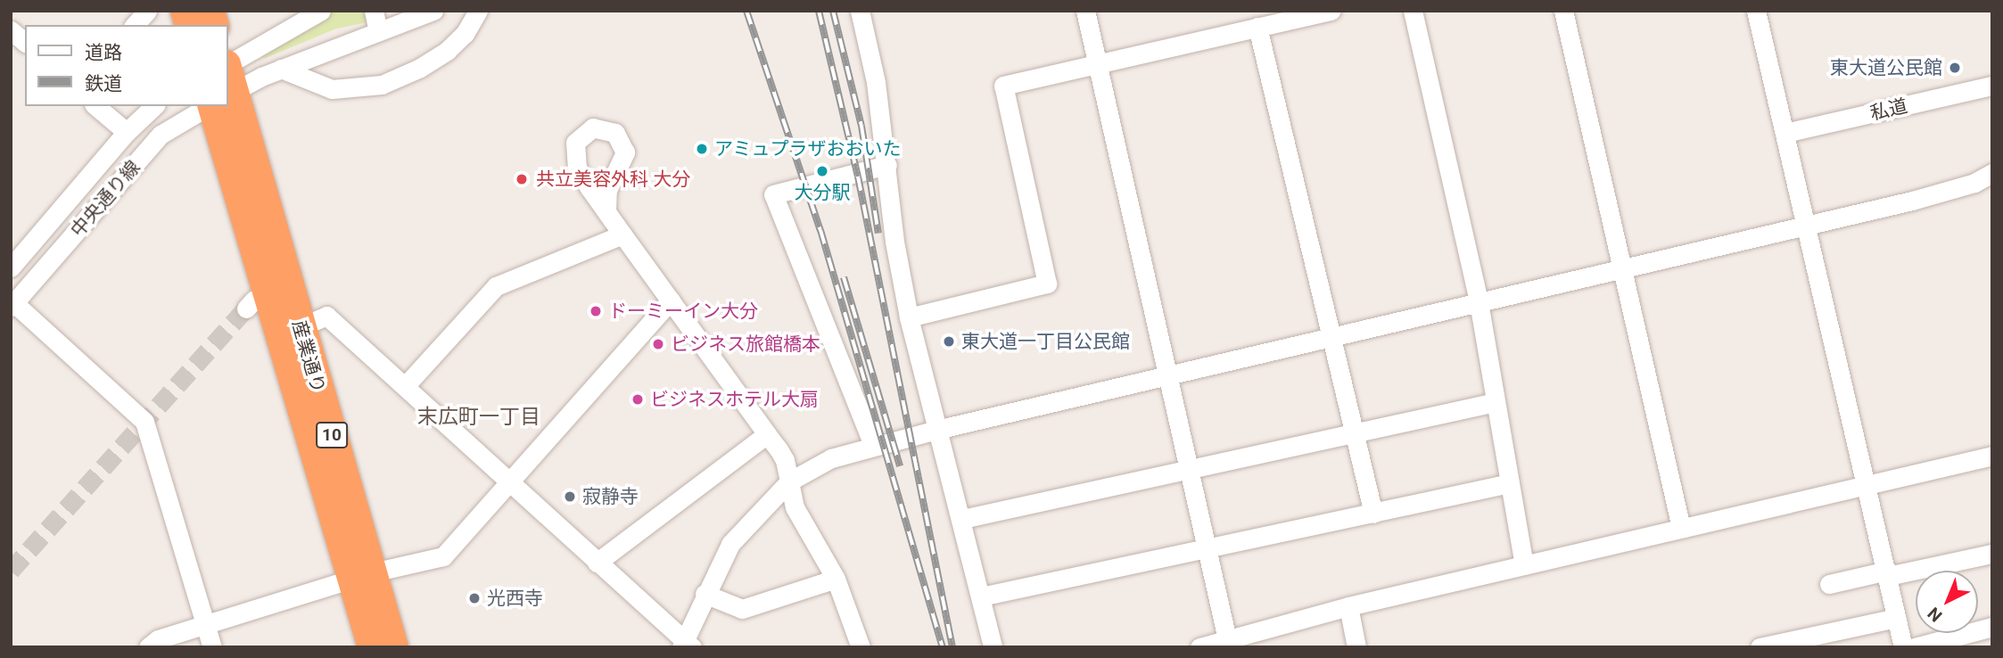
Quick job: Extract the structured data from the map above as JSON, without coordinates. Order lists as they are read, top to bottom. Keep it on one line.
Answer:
{"streets":{"highway":["産業通り","10"],"street":["私道","中央通り線"]},"districts":["末広町一丁目"],"places":["東大道公民館","アミュプラザおおいた","大分駅","共立美容外科 大分","ドーミーイン大分","東大道一丁目公民館","ビジネス旅館橋本","ビジネスホテル大扇","寂静寺","光西寺"],"legend":["道路","鉄道"],"north":"bottom left"}
